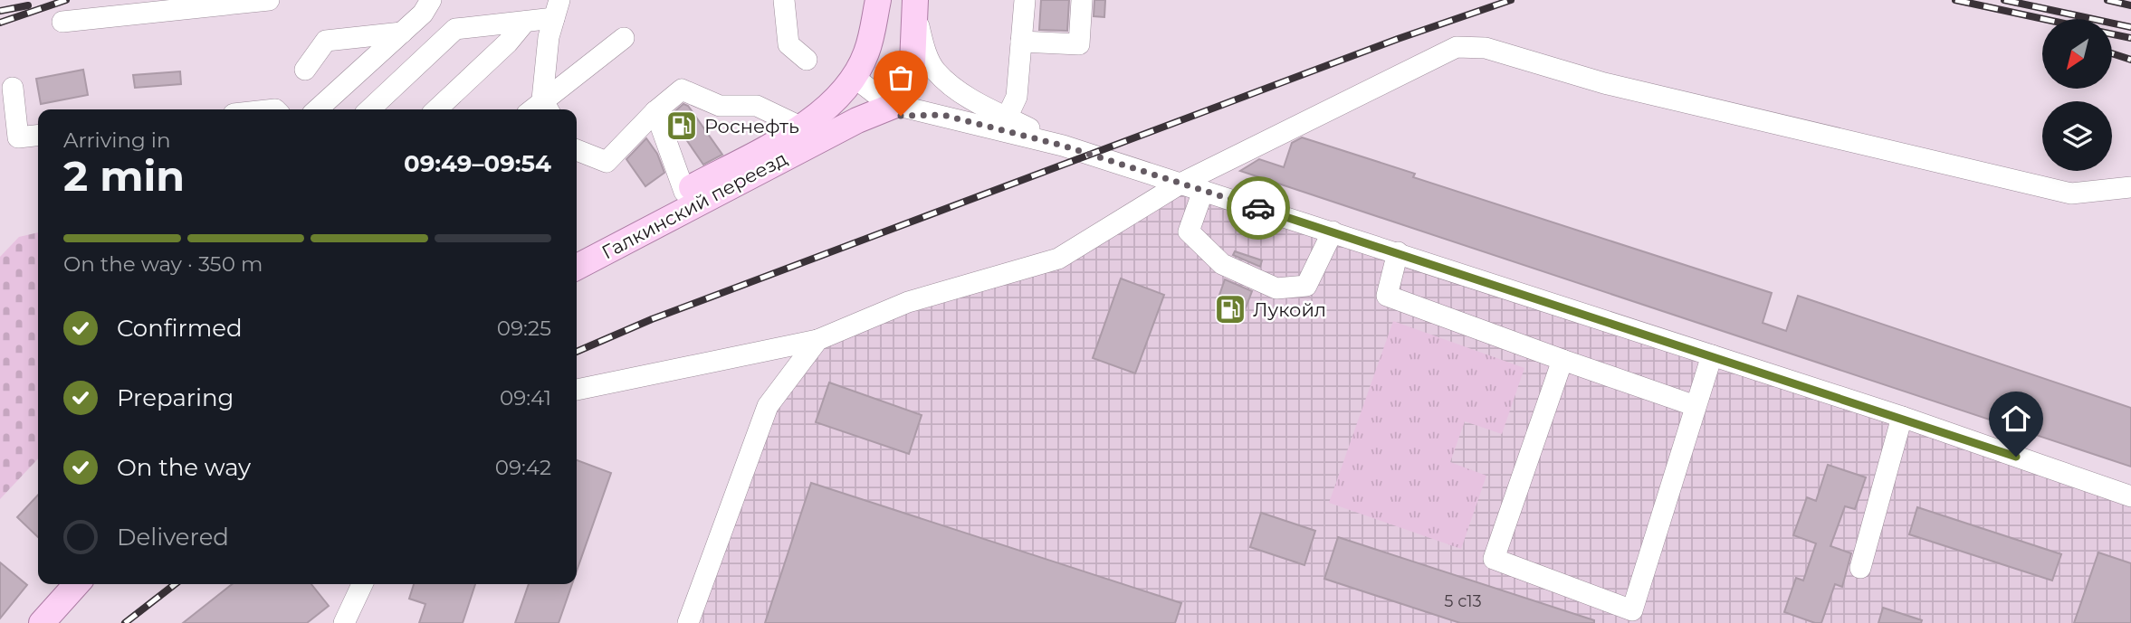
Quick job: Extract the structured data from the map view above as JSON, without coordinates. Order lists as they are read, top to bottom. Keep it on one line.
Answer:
{"streets":{"main road":["Галкинский переезд"]},"places":{"fuel station":["Роснефть","Лукойл"]},"house_numbers":["5 с13"],"north":"bottom left","page":{"heading":["2 min","Arriving in","09:49–09:54"],"bar":"On the way · 350 m","list":[["Confirmed","09:25"],["Preparing","09:41"],["On the way","09:42"],"Delivered"]}}
